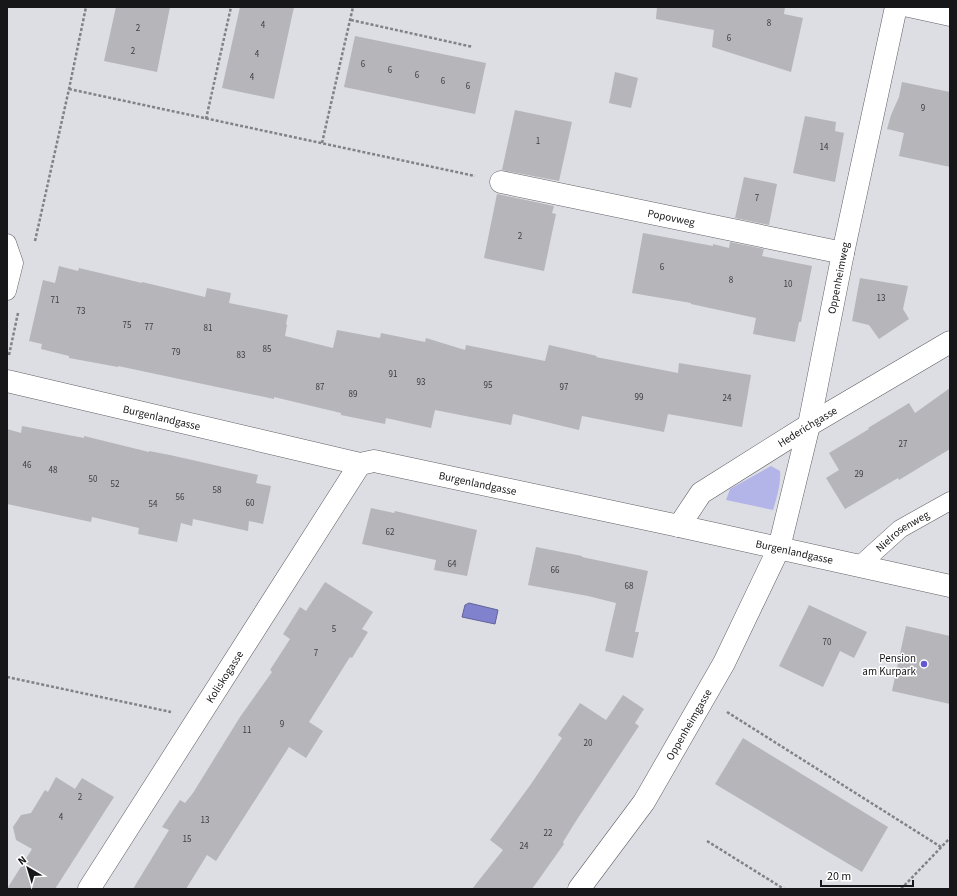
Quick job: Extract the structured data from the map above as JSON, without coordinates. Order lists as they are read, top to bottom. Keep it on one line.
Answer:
{"streets":{"street":["Popovweg","Oppenheimweg","Burgenlandgasse","Hederichgasse","Koliskogasse","Oppenheimgasse"],"lane":["Nielrosenweg"]},"crossings":[["Popovweg","Oppenheimweg"],["Oppenheimweg","Burgenlandgasse"],["Oppenheimweg","Hederichgasse"],["Oppenheimweg","Oppenheimgasse"],["Burgenlandgasse","Hederichgasse"],["Burgenlandgasse","Nielrosenweg"],["Burgenlandgasse","Koliskogasse"],["Burgenlandgasse","Oppenheimgasse"]],"places":["Pension am Kurpark"],"house_numbers":["8","4","2","6","2","4","6","6","6","4","6","6","9","1","14","7","2","6","8","10","13","71","73","75","77","81","85","79","83","91","93","95","87","97","89","99","24","27","46","48","29","50","52","58","56","60","54","62","64","66","68","5","70","7","9","11","20","2","4","13","22","15","24"],"scale_bar":"20 m","north":"top left"}
